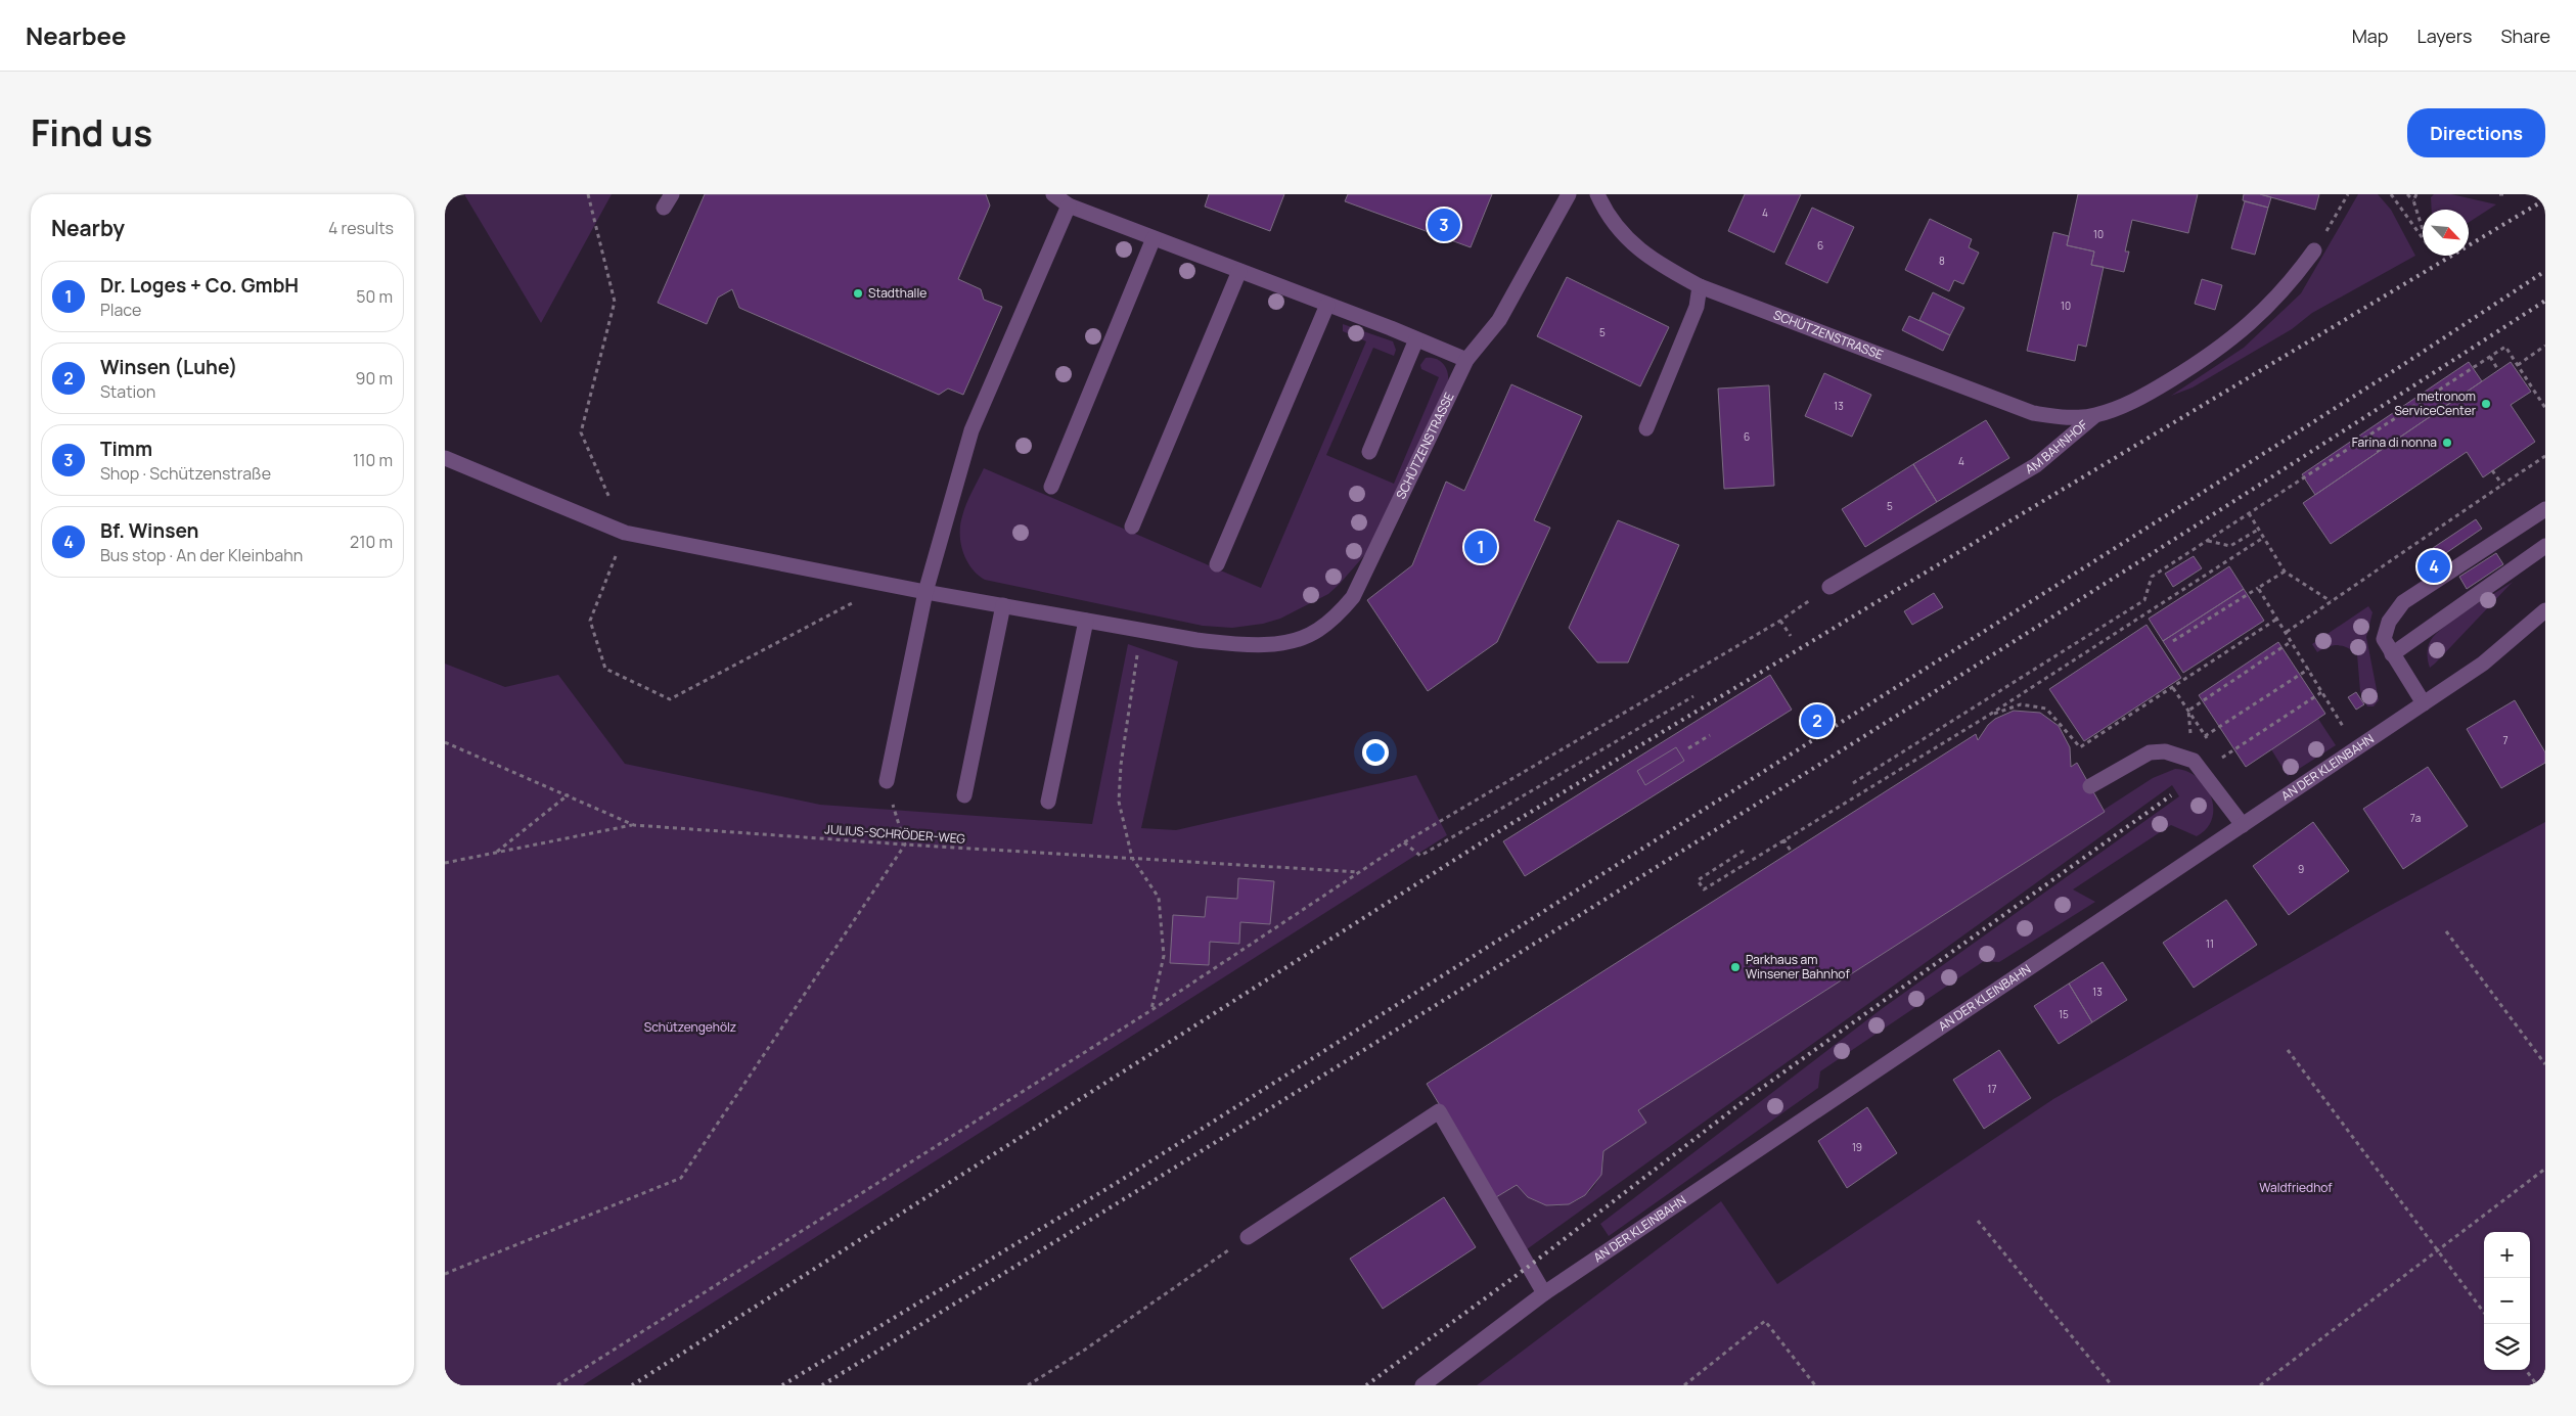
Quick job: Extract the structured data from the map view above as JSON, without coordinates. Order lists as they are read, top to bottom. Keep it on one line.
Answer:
{"streets":{"street":["SCHÜTZENSTRASSE","AM BAHNHOF","AN DER KLEINBAHN"],"path":["JULIUS-SCHRÖDER-WEG"]},"crossings":[["SCHÜTZENSTRASSE","AM BAHNHOF"]],"parks":["Schützengehölz","Waldfriedhof"],"places":["Stadthalle","metronom ServiceCenter","Farina di nonna","Parkhaus am Winsener Bahnhof"],"house_numbers":["4","10","6","8","10","5","13","6","4","5","7","7a","9","11","13","15","17","19"],"north":"bottom right","page":{"header":"Nearbee","nav":["Map","Layers","Share"],"title":"Find us","buttons":"Directions","heading":["Nearby","4 results"],"pins":["3","1","4","2"],"list":[{"mark":"1","name":"Dr. Loges + Co. GmbH","note":"Place","value":"50 m"},{"mark":"2","name":"Winsen (Luhe)","note":"Station","value":"90 m"},{"mark":"3","name":"Timm","note":"Shop · Schützenstraße","value":"110 m"},{"mark":"4","name":"Bf. Winsen","note":"Bus stop · An der Kleinbahn","value":"210 m"}],"map_buttons":["+","−"]}}
